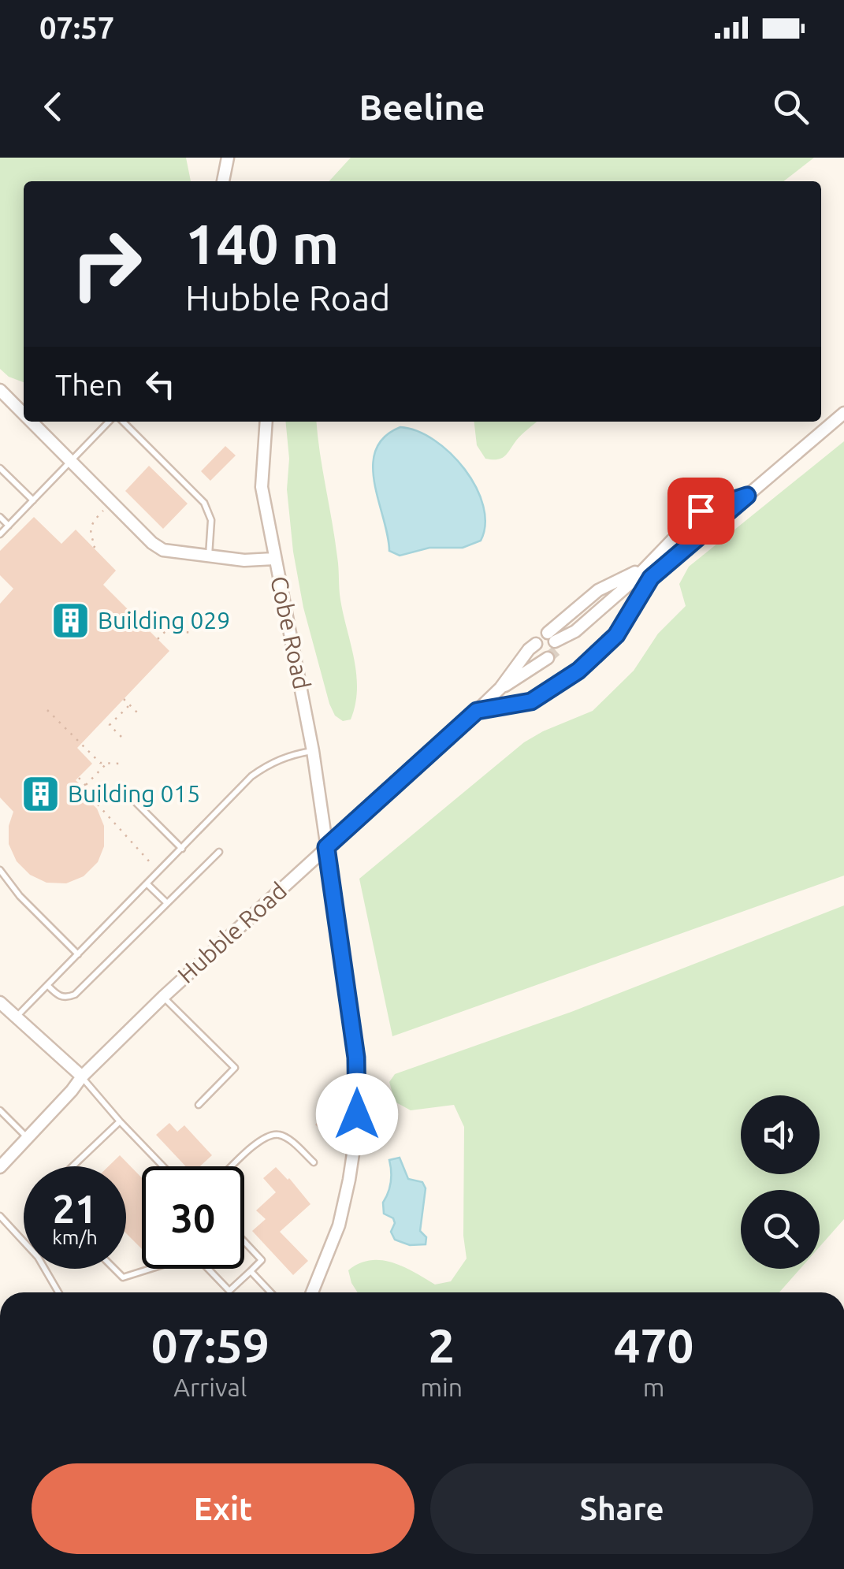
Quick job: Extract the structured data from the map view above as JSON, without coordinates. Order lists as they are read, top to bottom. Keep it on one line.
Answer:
{"streets":{"street":["Cobe Road","Hubble Road"]},"crossings":[["Cobe Road","Hubble Road"]],"places":{"building":["Building 029","Building 015"]},"page":{"status":"07:57","header":"Beeline","turn":["140 m","Hubble Road"],"then":"Then","speed":"21 km/h","limit":"30","eta":["07:59","Arrival","2","min","470","m"],"buttons":["Exit","Share"]}}
